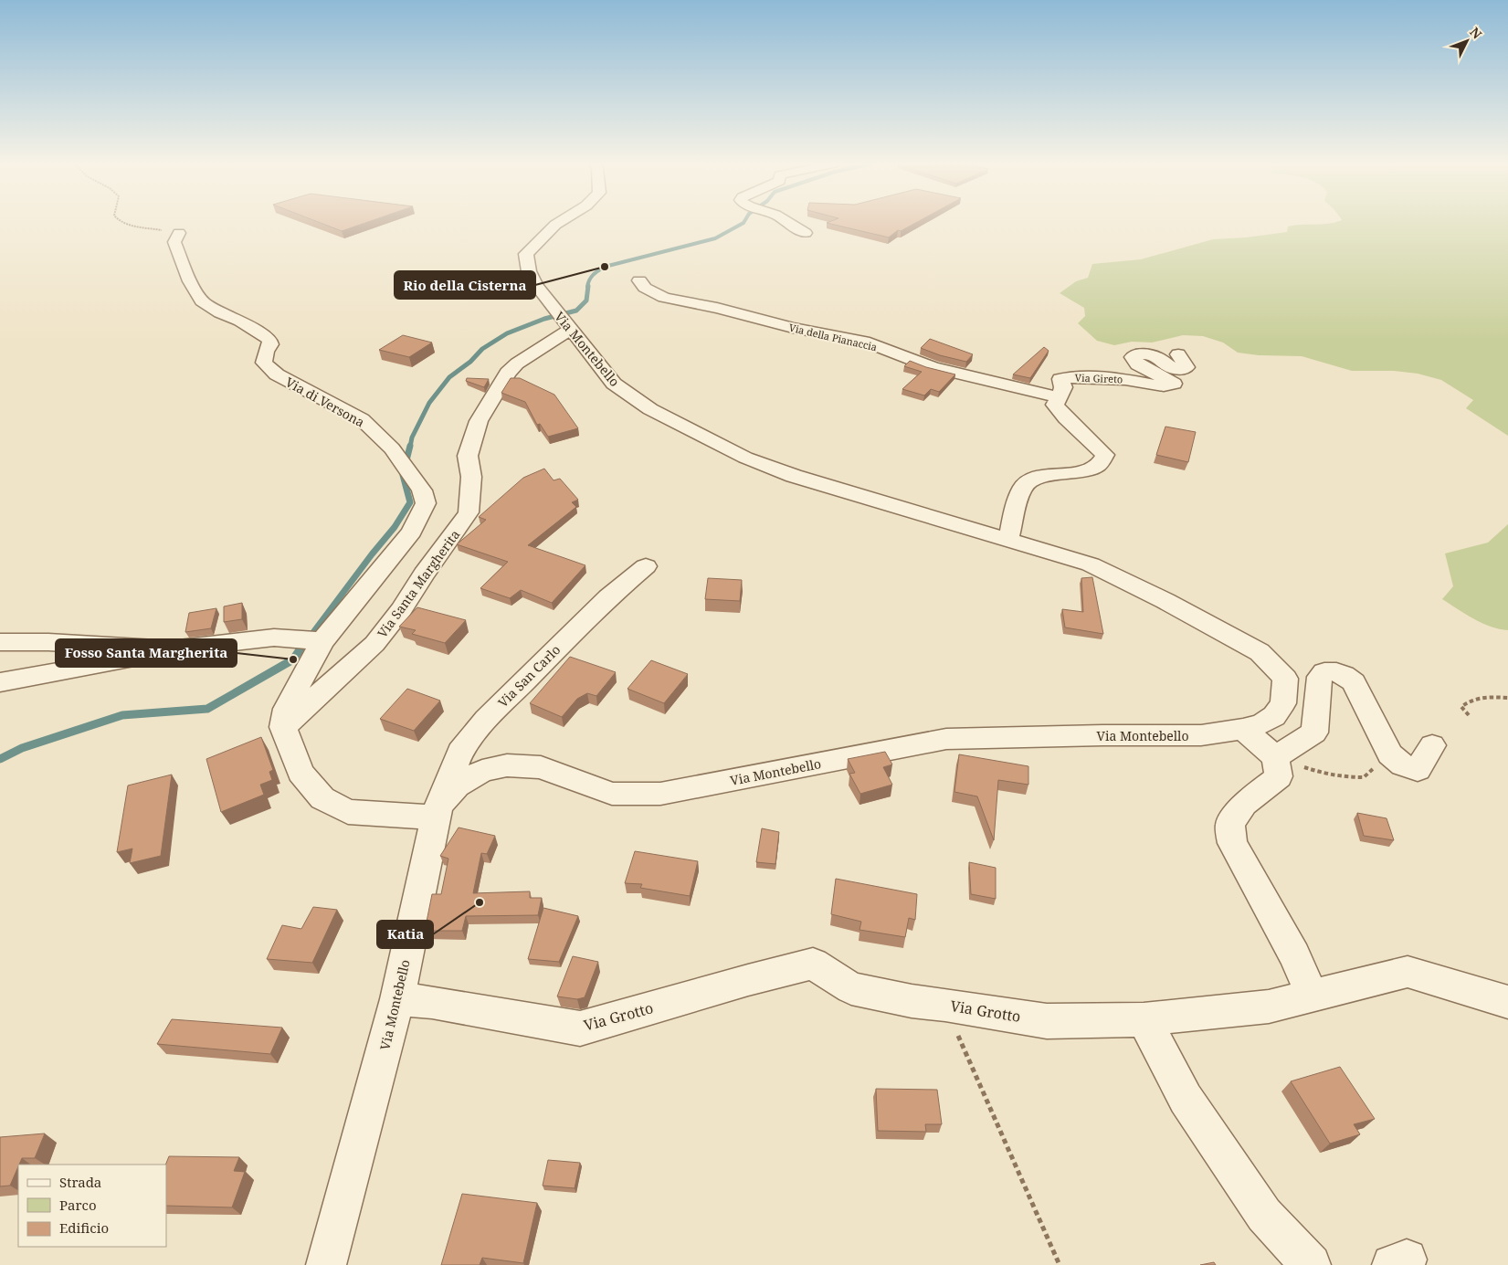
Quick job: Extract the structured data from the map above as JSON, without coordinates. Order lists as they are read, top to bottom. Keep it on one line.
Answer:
{"streets":{"street":["Via della Pianaccia","Via Montebello","Via Gireto","Via di Versona","Via Santa Margherita","Via San Carlo","Via Grotto"]},"crossings":[["Via della Pianaccia","Via Gireto"],["Via Montebello","Via Santa Margherita"],["Via Montebello","Via San Carlo"],["Via Montebello","Via Grotto"],["Via di Versona","Via Santa Margherita"]],"places":["Rio della Cisterna","Fosso Santa Margherita","Katia"],"legend":["Strada","Parco","Edificio"],"north":"top right"}
